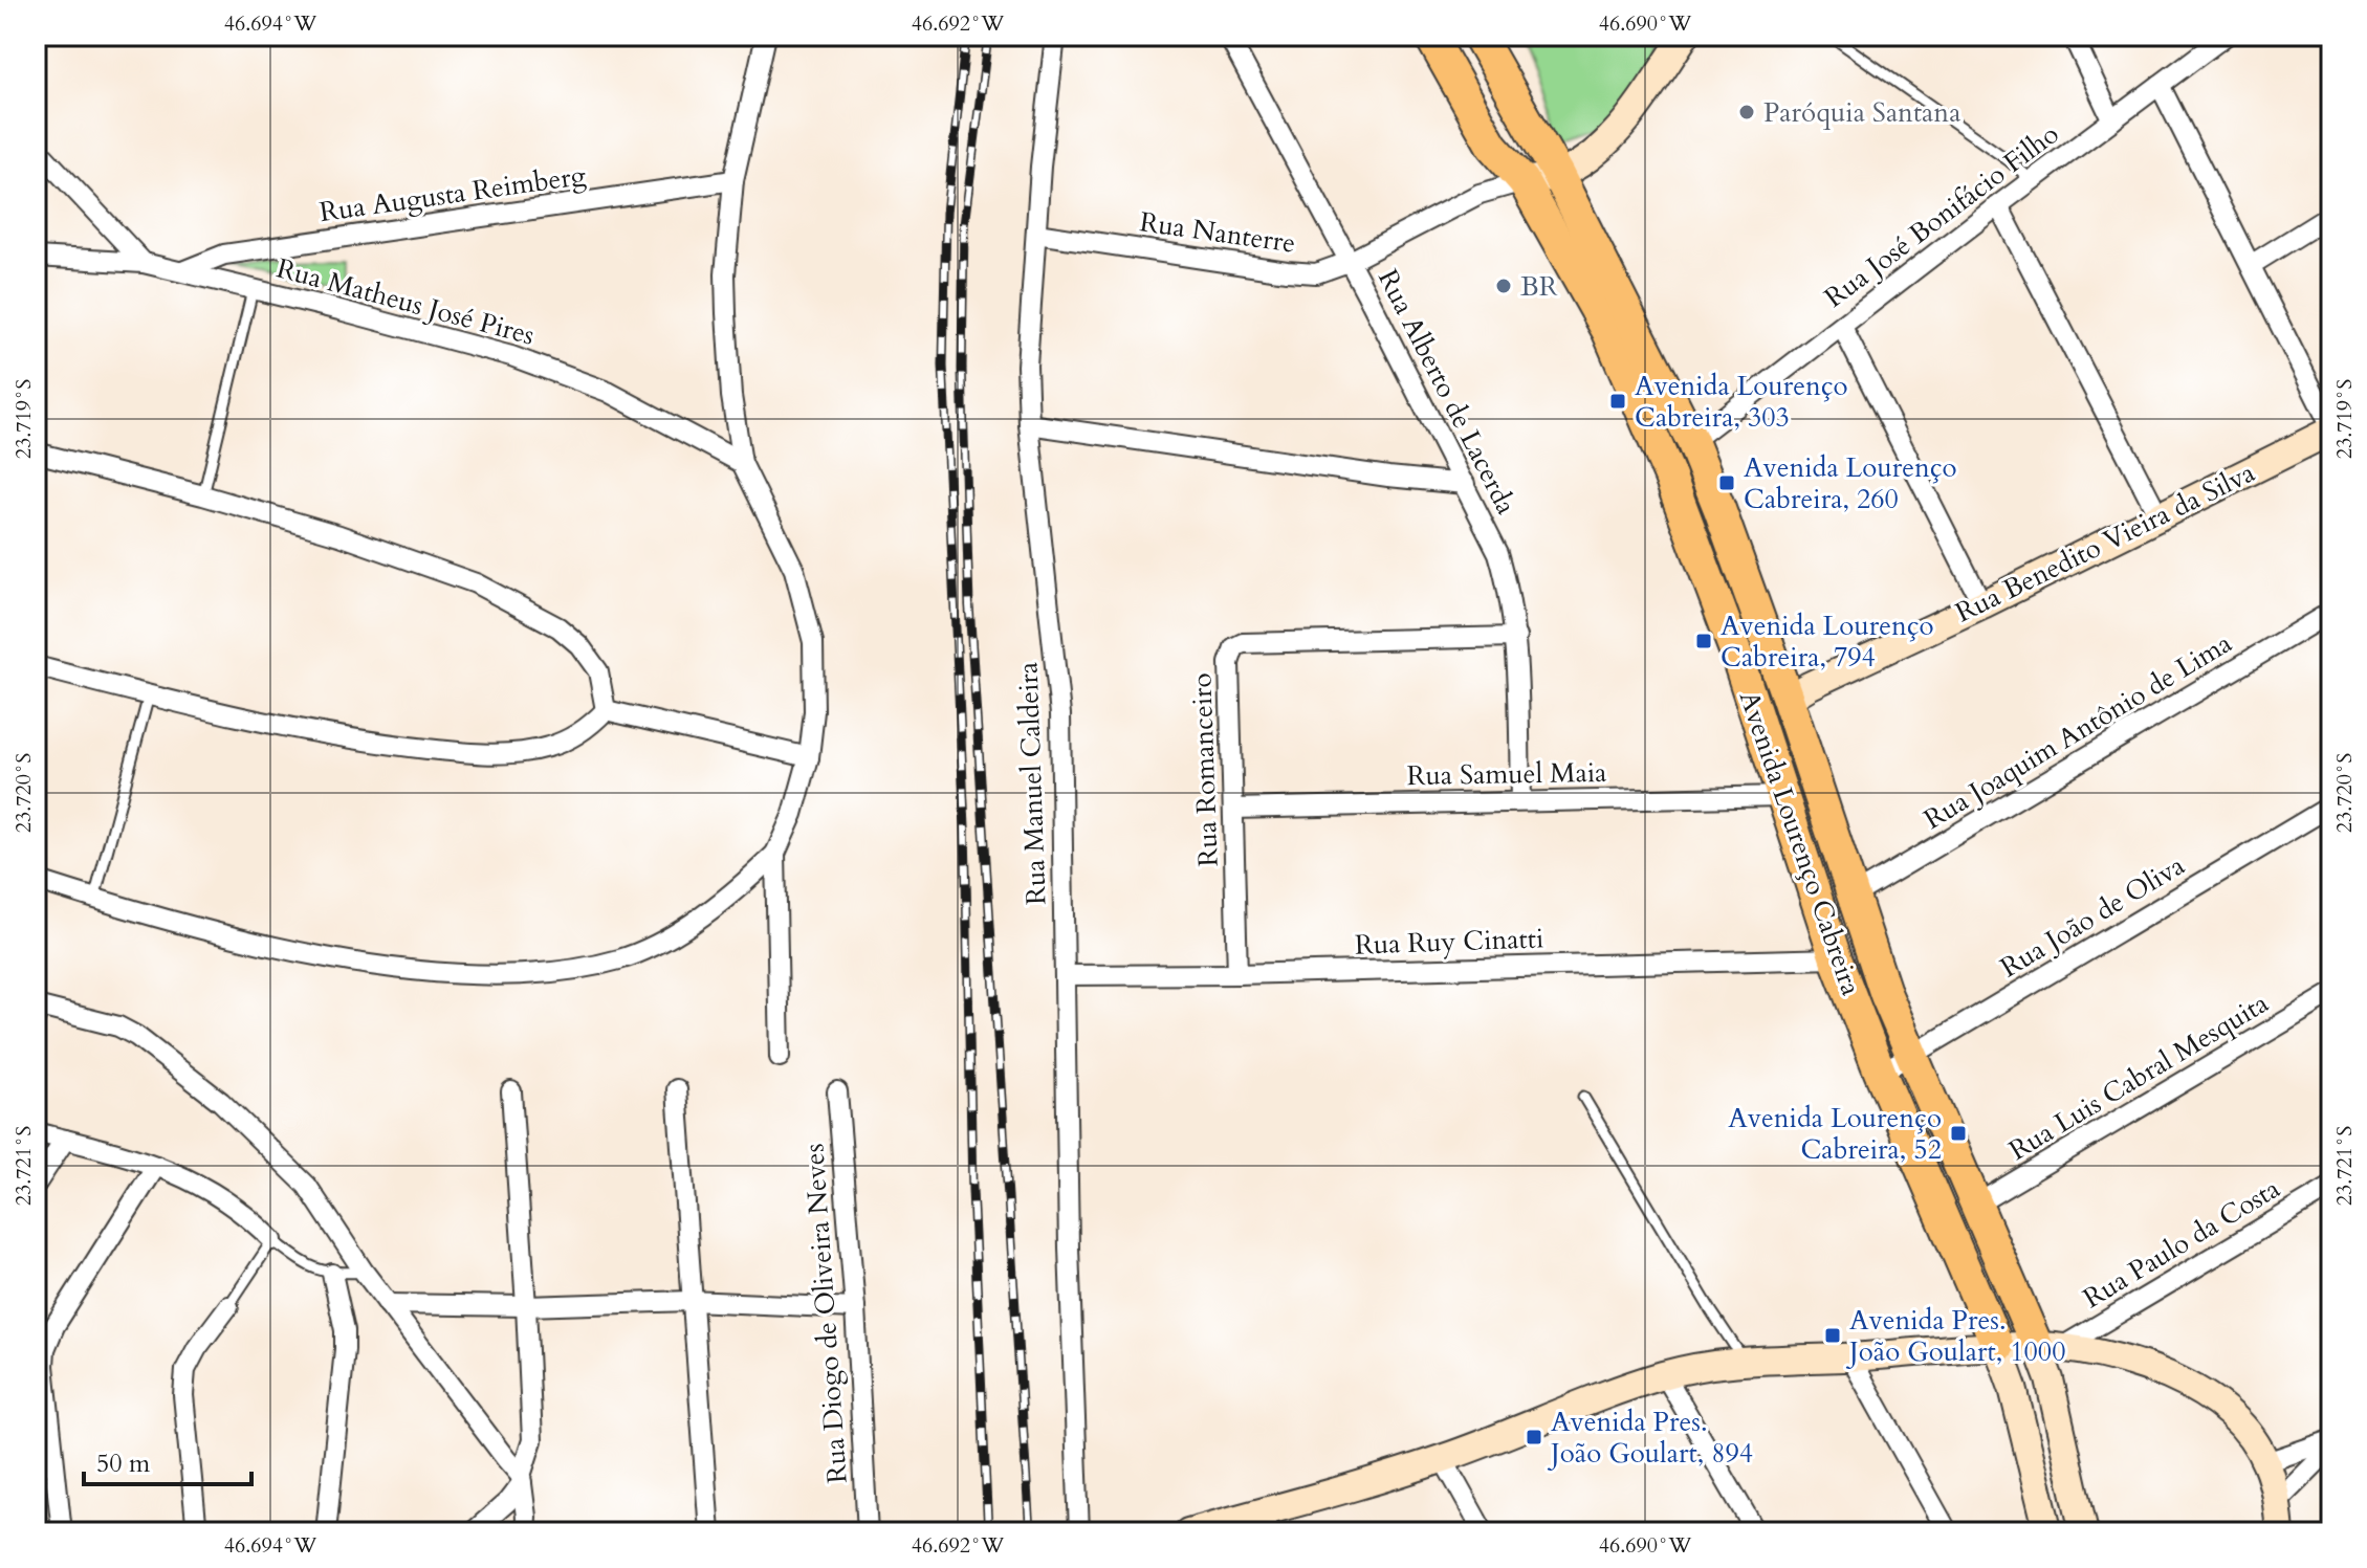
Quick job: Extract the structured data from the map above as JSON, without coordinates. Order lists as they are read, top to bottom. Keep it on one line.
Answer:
{"streets":{"main road":["Rua Benedito Vieira da Silva","Avenida Lourenço Cabreira"],"street":["Rua Augusta Reimberg","Rua José Bonifácio Filho","Rua Nanterre","Rua Matheus José Pires","Rua Alberto de Lacerda","Rua Joaquim Antônio de Lima","Rua Romanceiro","Rua Samuel Maia","Rua Manuel Caldeira","Rua João de Oliva","Rua Ruy Cinatti","Rua Luis Cabral Mesquita","Rua Paulo da Costa","Rua Diogo de Oliveira Neves"]},"crossings":[["Rua Augusta Reimberg","Rua Matheus José Pires"],["Rua José Bonifácio Filho","Avenida Lourenço Cabreira"],["Rua Nanterre","Rua Alberto de Lacerda"],["Rua Nanterre","Rua Manuel Caldeira"],["Rua Nanterre","Avenida Lourenço Cabreira"],["Rua Alberto de Lacerda","Rua Romanceiro"],["Rua Alberto de Lacerda","Rua Samuel Maia"],["Rua Benedito Vieira da Silva","Avenida Lourenço Cabreira"],["Rua Joaquim Antônio de Lima","Avenida Lourenço Cabreira"],["Rua Romanceiro","Rua Samuel Maia"],["Rua Romanceiro","Rua Ruy Cinatti"],["Rua Samuel Maia","Avenida Lourenço Cabreira"],["Rua Manuel Caldeira","Rua Ruy Cinatti"],["Avenida Lourenço Cabreira","Rua João de Oliva"],["Avenida Lourenço Cabreira","Rua Ruy Cinatti"],["Avenida Lourenço Cabreira","Rua Luis Cabral Mesquita"],["Avenida Lourenço Cabreira","Rua Paulo da Costa"]],"places":{"other":["Paróquia Santana","BR"],"transit":["Avenida Lourenço Cabreira, 303","Avenida Lourenço Cabreira, 260","Avenida Lourenço Cabreira, 794","Avenida Lourenço Cabreira, 52","Avenida Pres. João Goulart, 1000","Avenida Pres. João Goulart, 894"]},"scale_bar":"50 m","coordinates":["46.694°W","46.692°W","46.690°W","23.719°S","23.720°S","23.721°S"]}
